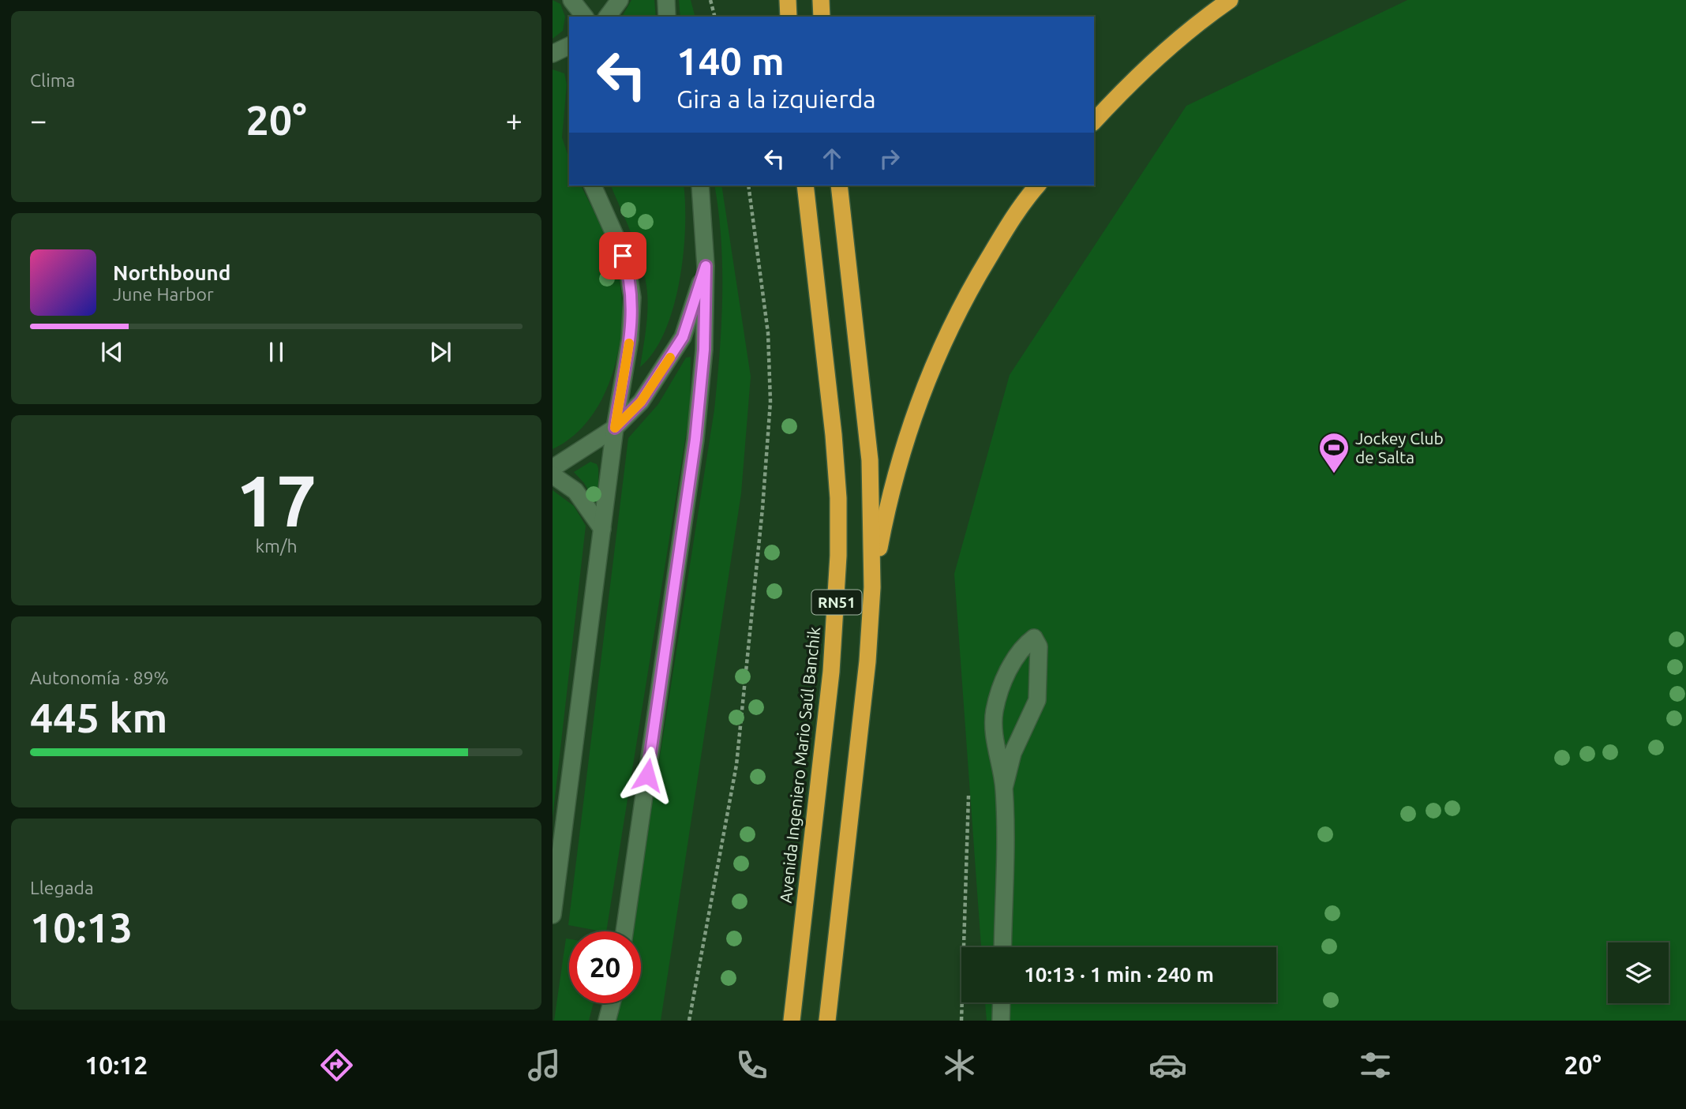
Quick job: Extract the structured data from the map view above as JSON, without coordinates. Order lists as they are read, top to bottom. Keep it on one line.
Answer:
{"streets":{"highway":["RN51","Avenida Ingeniero Mario Saúl Banchik"]},"places":{"sports":["Jockey Club de Salta"]},"page":{"tile":["Clima",["17","km/h"],["Autonomía · 89%","445 km"],["Llegada","10:13"]],"turn":["140 m","Gira a la izquierda"],"heat":["−","20°","+"],"song":["Northbound","June Harbor"],"limit":"20","trip":"10:13 · 1 min · 240 m","tabs":["10:12","20°"]}}
